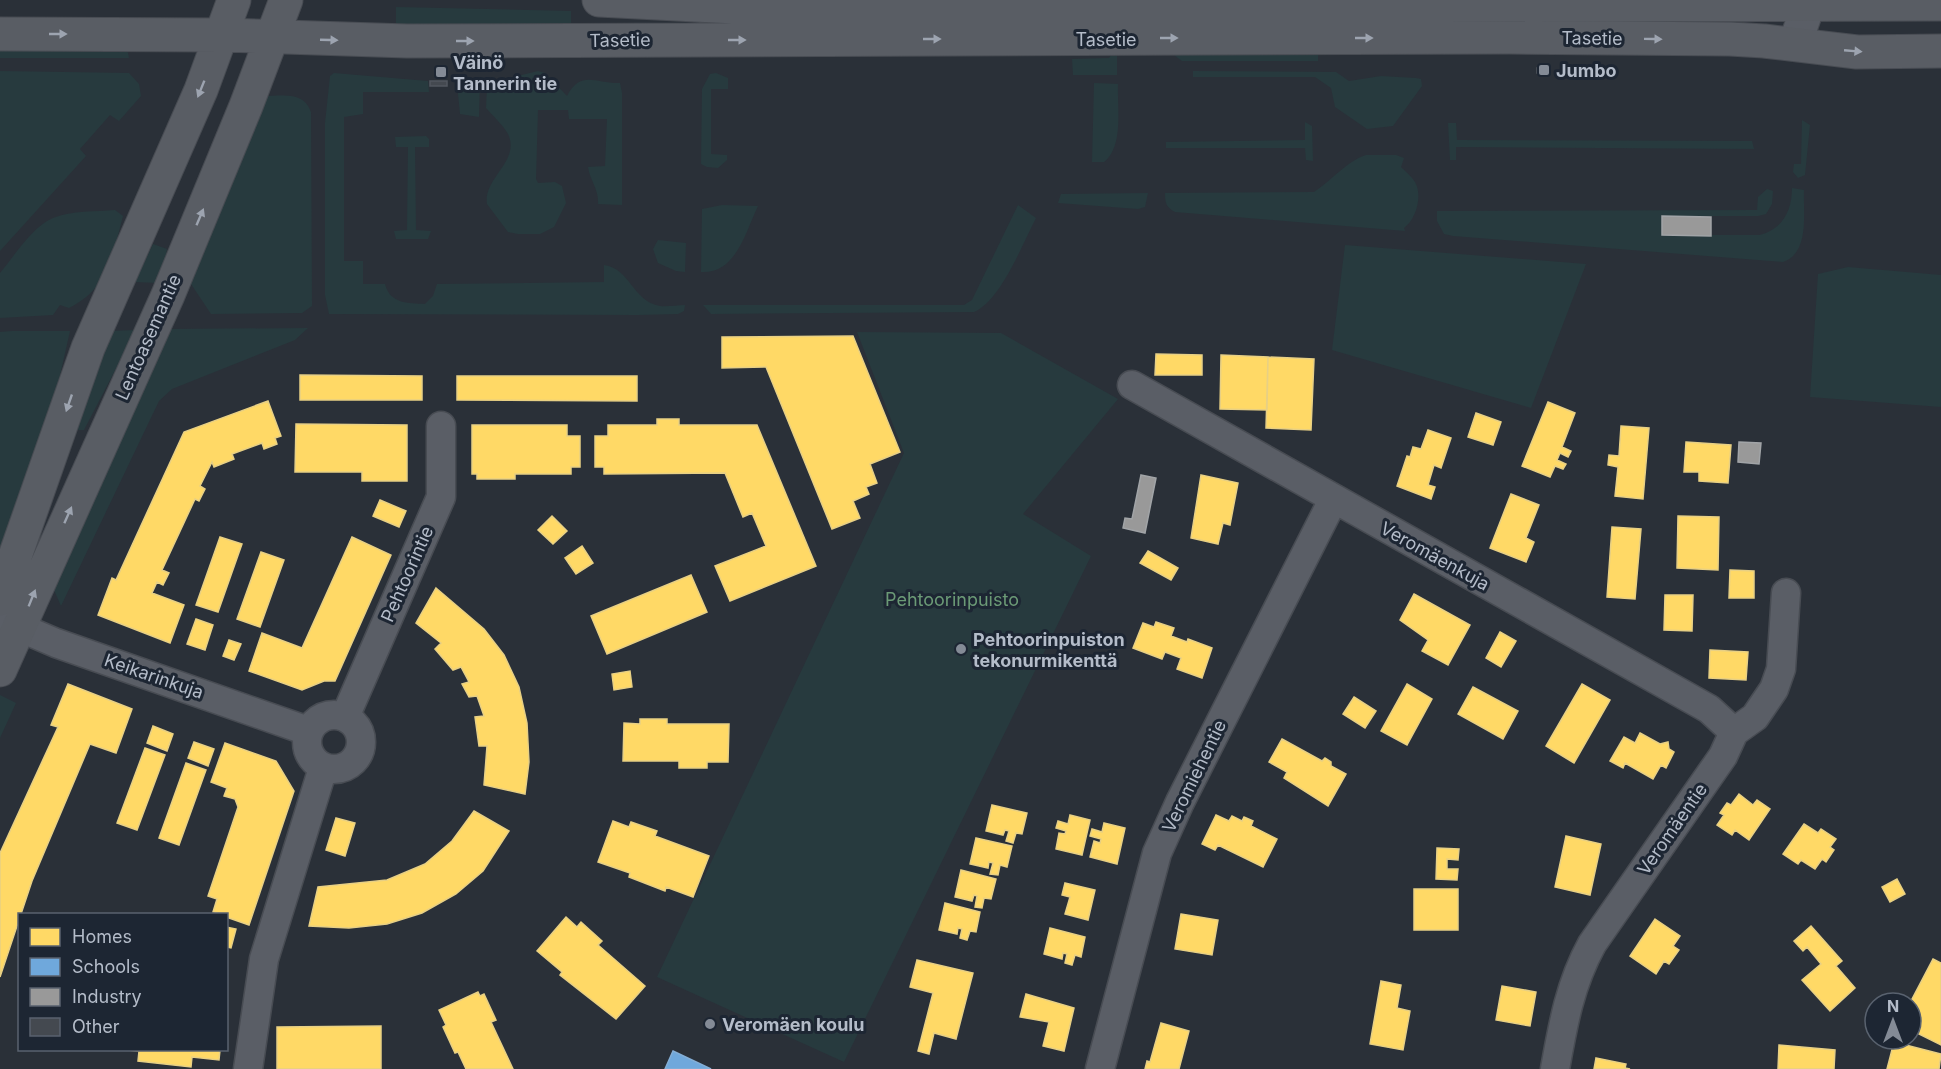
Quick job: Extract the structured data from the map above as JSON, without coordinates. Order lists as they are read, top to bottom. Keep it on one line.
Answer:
{"streets":{"main road":["Tasetie","Lentoasemantie"],"street":["Veromäenkuja","Pehtoorintie","Keikarinkuja","Veromiehentie","Veromäentie"]},"crossings":[["Tasetie","Lentoasemantie"],["Lentoasemantie","Keikarinkuja"],["Veromäenkuja","Veromiehentie"],["Veromäenkuja","Veromäentie"],["Pehtoorintie","Keikarinkuja"]],"parks":["Pehtoorinpuisto"],"places":{"transit":["Jumbo","Väinö Tannerin tie"],"other":["Pehtoorinpuiston tekonurmikenttä","Veromäen koulu"]},"legend":["Homes","Schools","Industry","Other"],"north":"top"}
